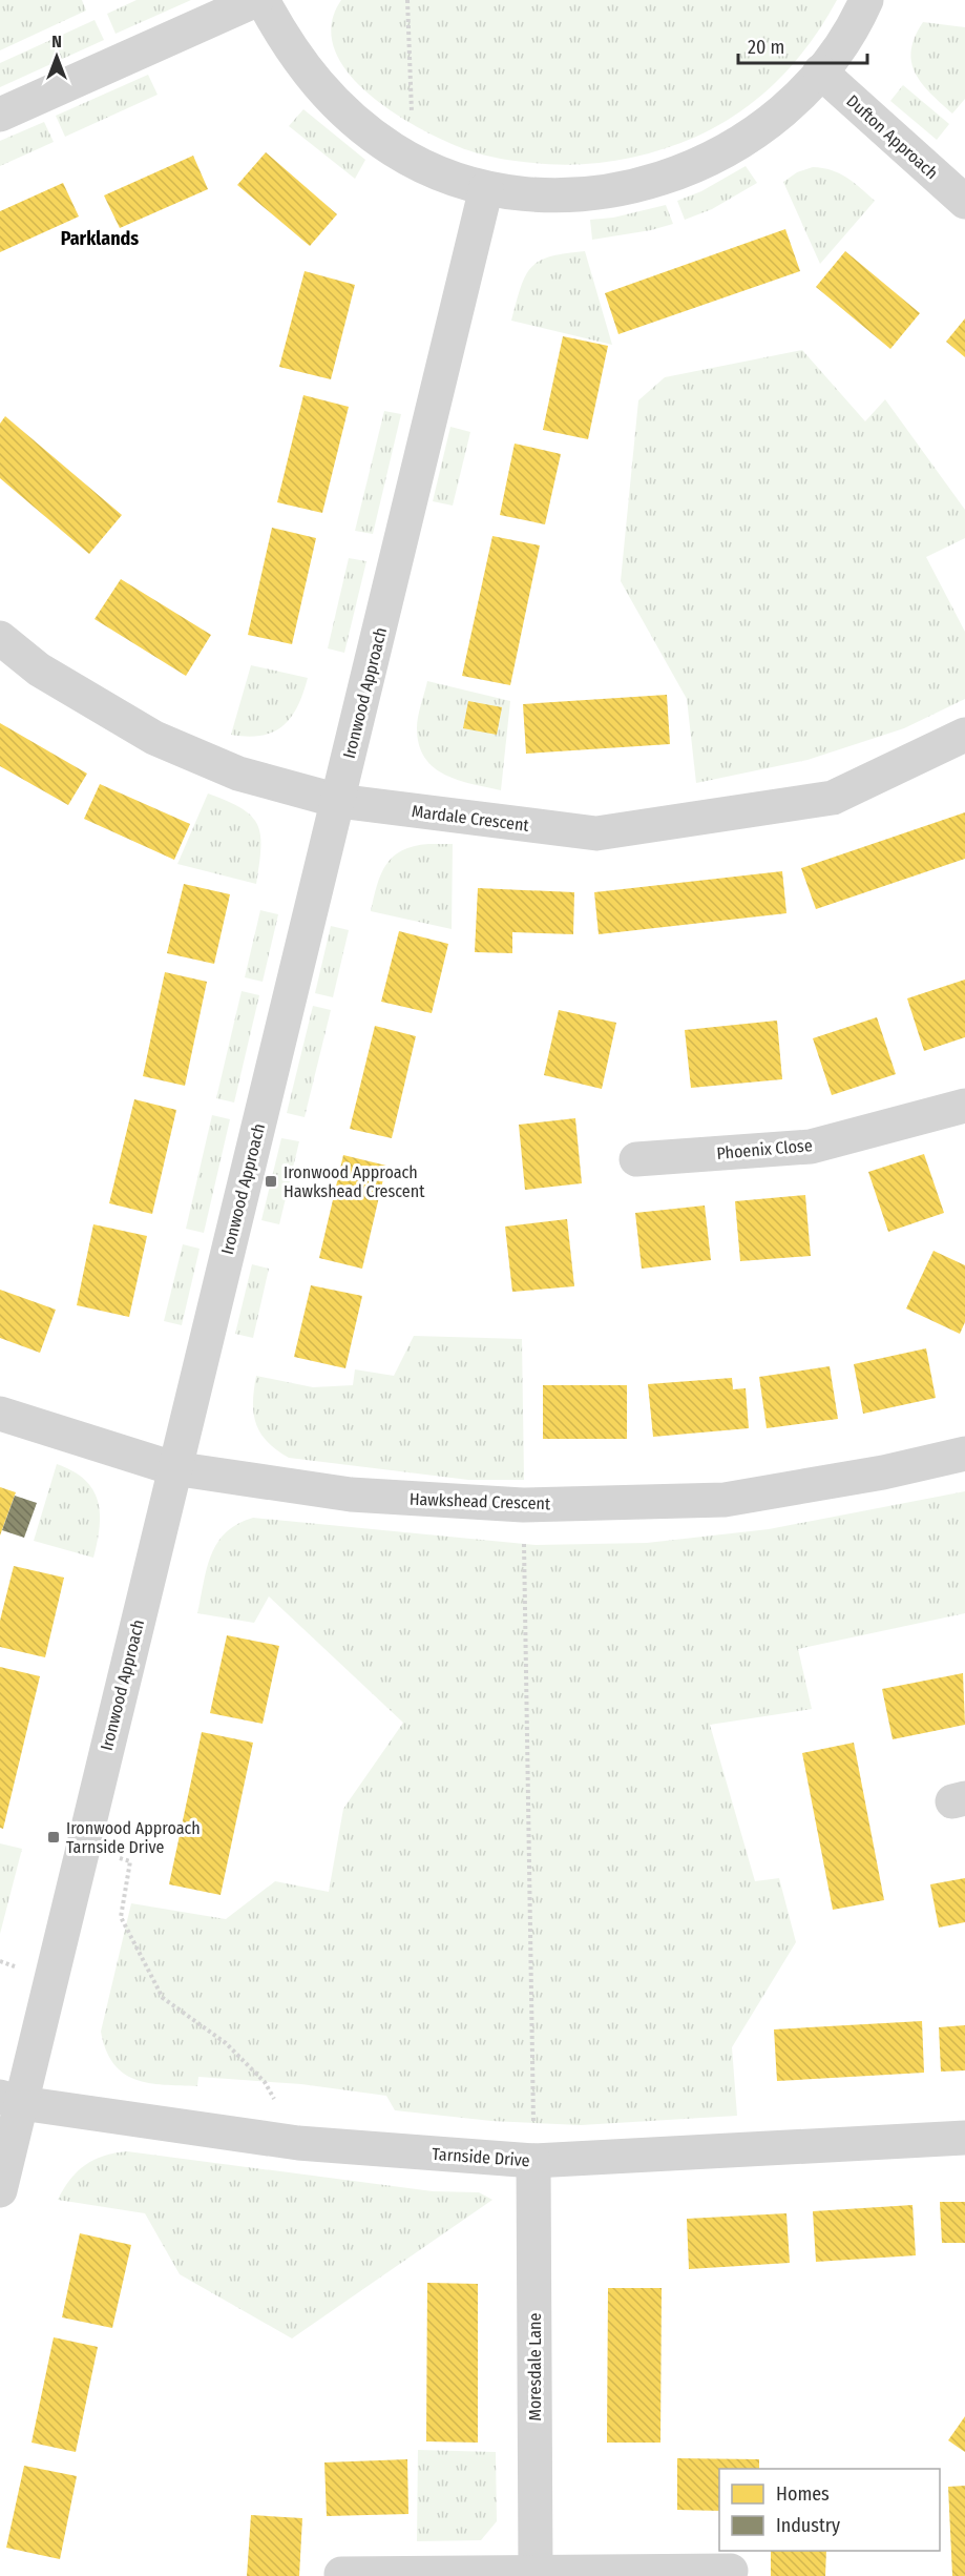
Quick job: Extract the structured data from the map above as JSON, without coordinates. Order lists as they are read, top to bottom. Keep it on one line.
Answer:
{"streets":{"street":["Dufton Approach","Ironwood Approach","Mardale Crescent","Phoenix Close","Hawkshead Crescent","Tarnside Drive","Moresdale Lane"]},"crossings":[["Ironwood Approach","Mardale Crescent"],["Ironwood Approach","Hawkshead Crescent"],["Ironwood Approach","Tarnside Drive"],["Tarnside Drive","Moresdale Lane"]],"districts":["Parklands"],"places":{"transit":["Ironwood Approach Hawkshead Crescent","Ironwood Approach Tarnside Drive"]},"legend":["Homes","Industry"],"scale_bar":"20 m","north":"top"}
